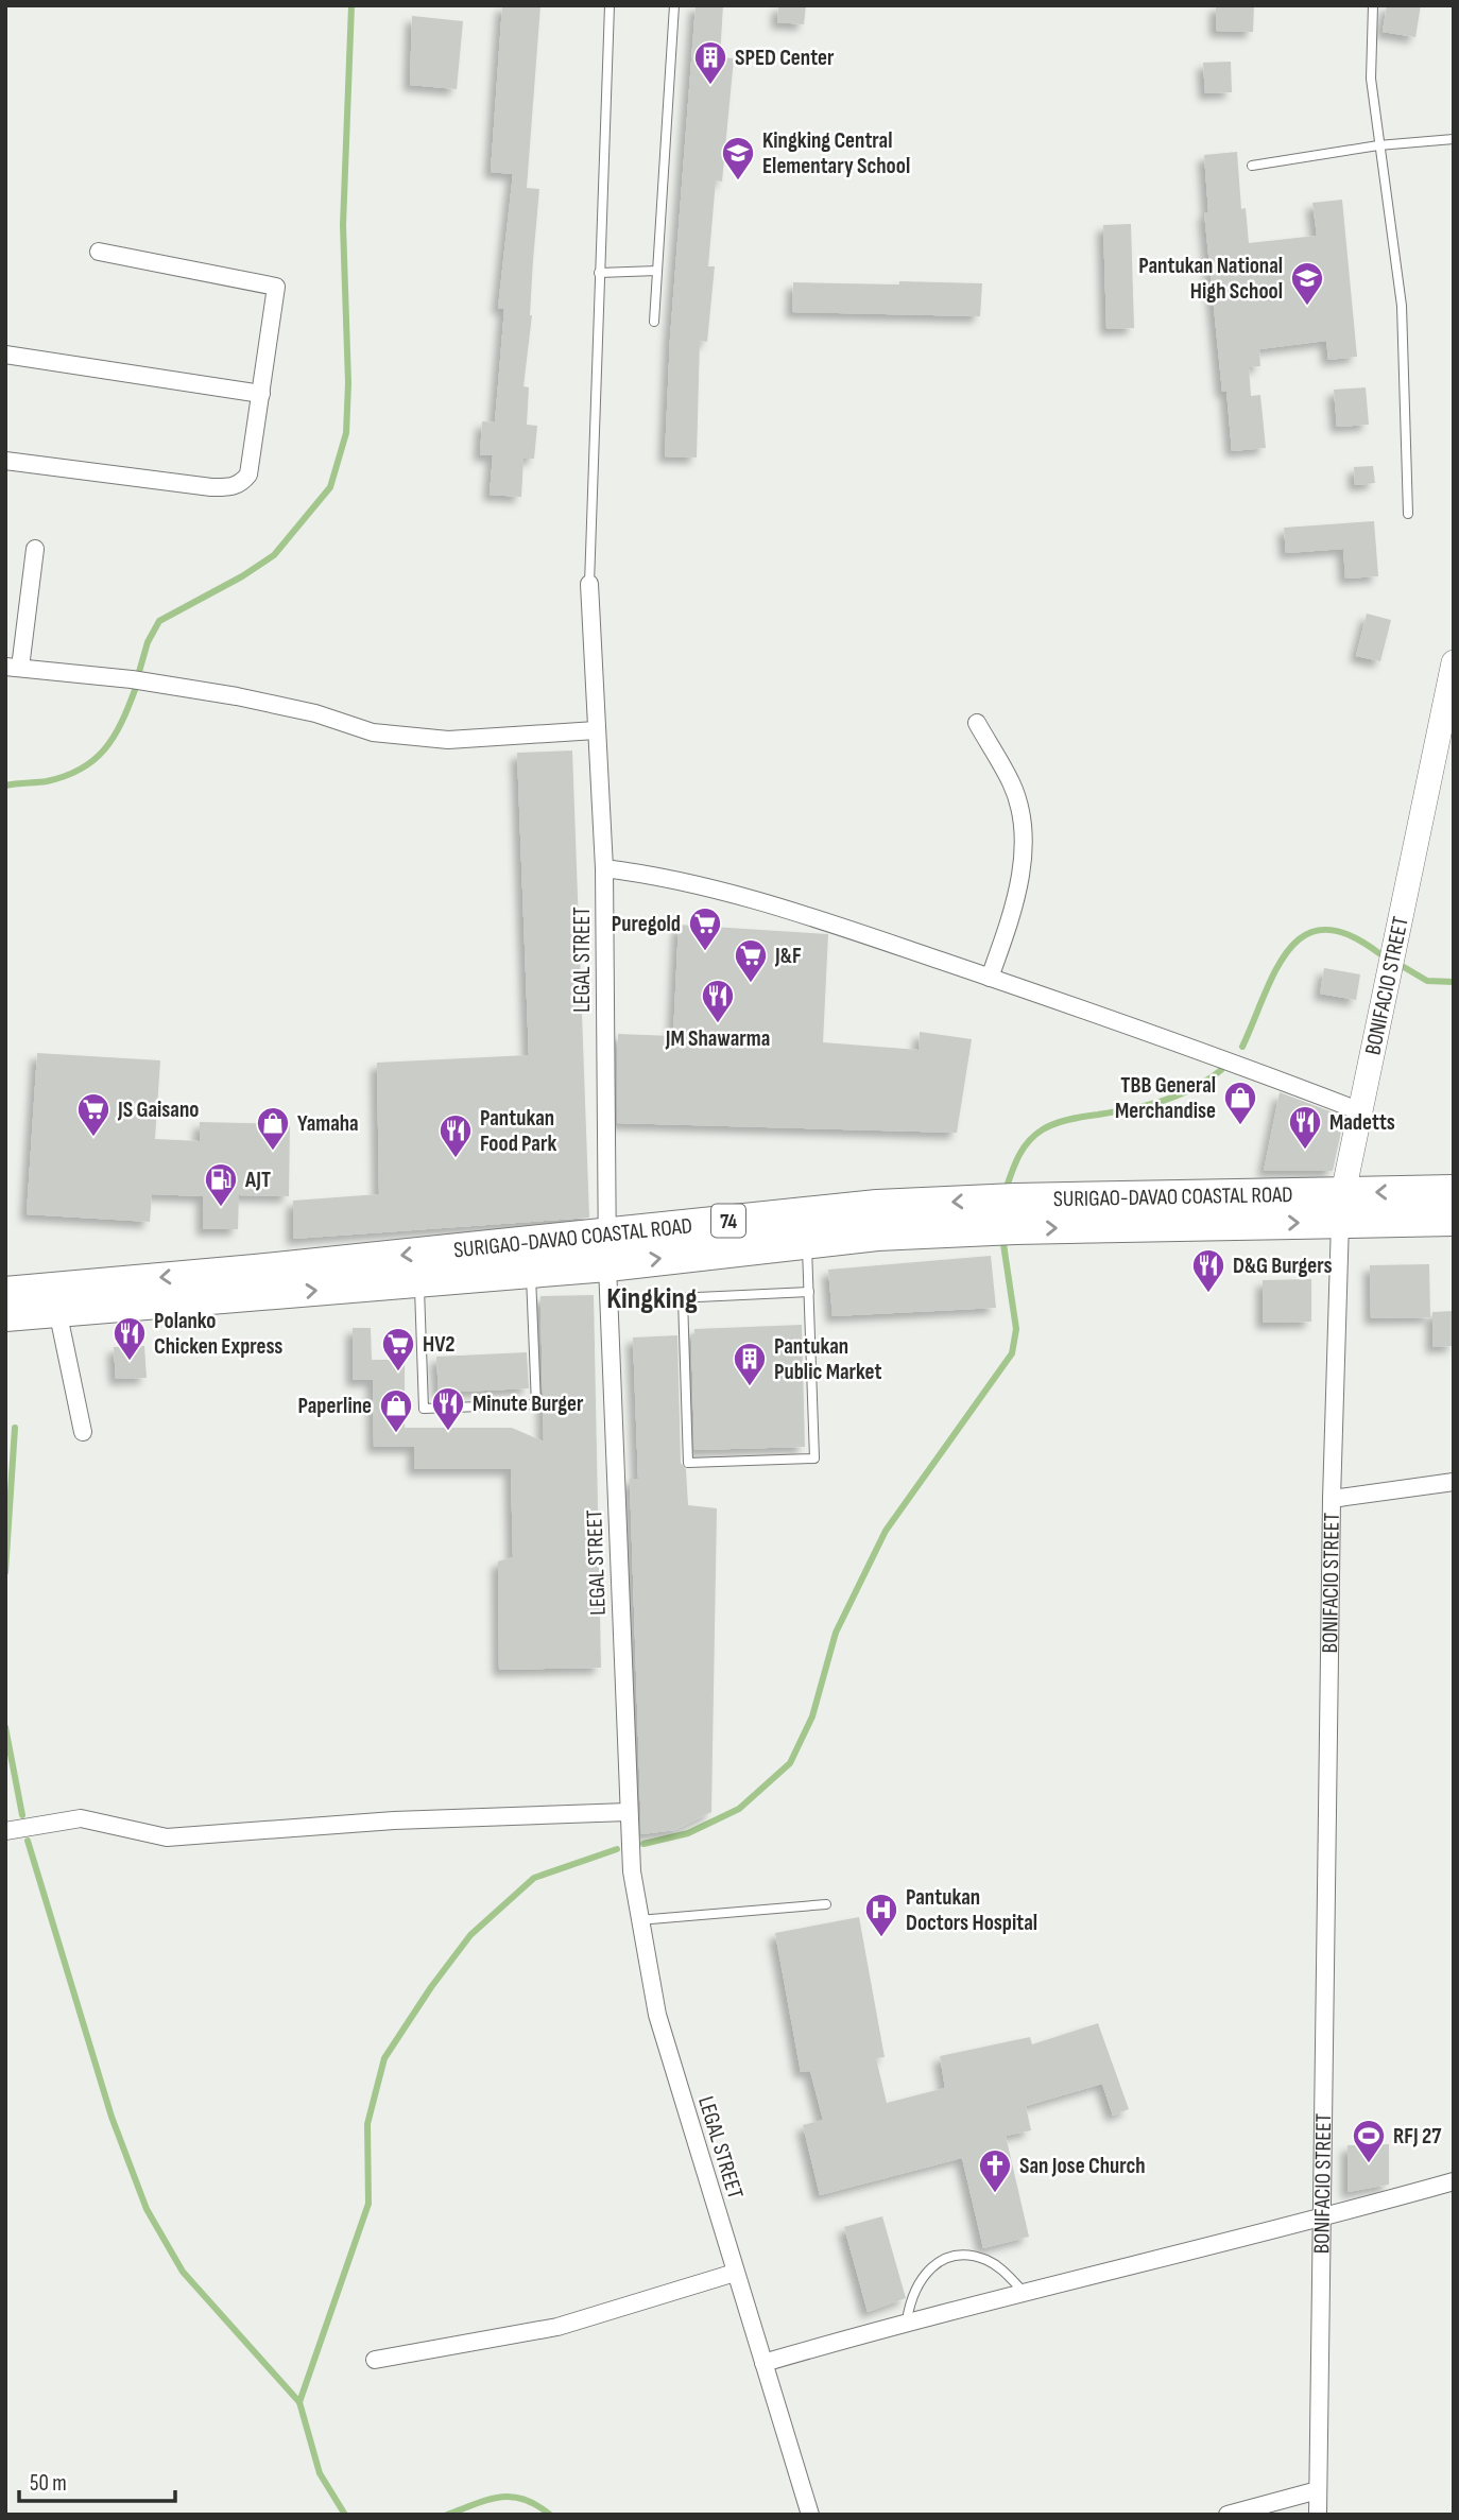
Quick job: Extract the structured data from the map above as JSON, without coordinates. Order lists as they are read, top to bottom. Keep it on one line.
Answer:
{"streets":{"highway":["SURIGAO-DAVAO COASTAL ROAD","74"],"street":["LEGAL STREET","BONIFACIO STREET"]},"crossings":[["LEGAL STREET","SURIGAO-DAVAO COASTAL ROAD"],["BONIFACIO STREET","SURIGAO-DAVAO COASTAL ROAD"]],"districts":["Kingking"],"places":{"building":["SPED Center","Pantukan Public Market"],"school or university":["Kingking Central Elementary School","Pantukan National High School"],"supermarket":["Puregold","J&F","JS Gaisano","HV2"],"restaurant":["JM Shawarma","Madetts","Pantukan Food Park","D&G Burgers","Polanko Chicken Express","Minute Burger"],"shop":["TBB General Merchandise","Yamaha","Paperline"],"fuel station":["AJT"],"hospital":["Pantukan Doctors Hospital"],"sports":["RFJ 27"],"church":["San Jose Church"]},"scale_bar":"50 m"}
